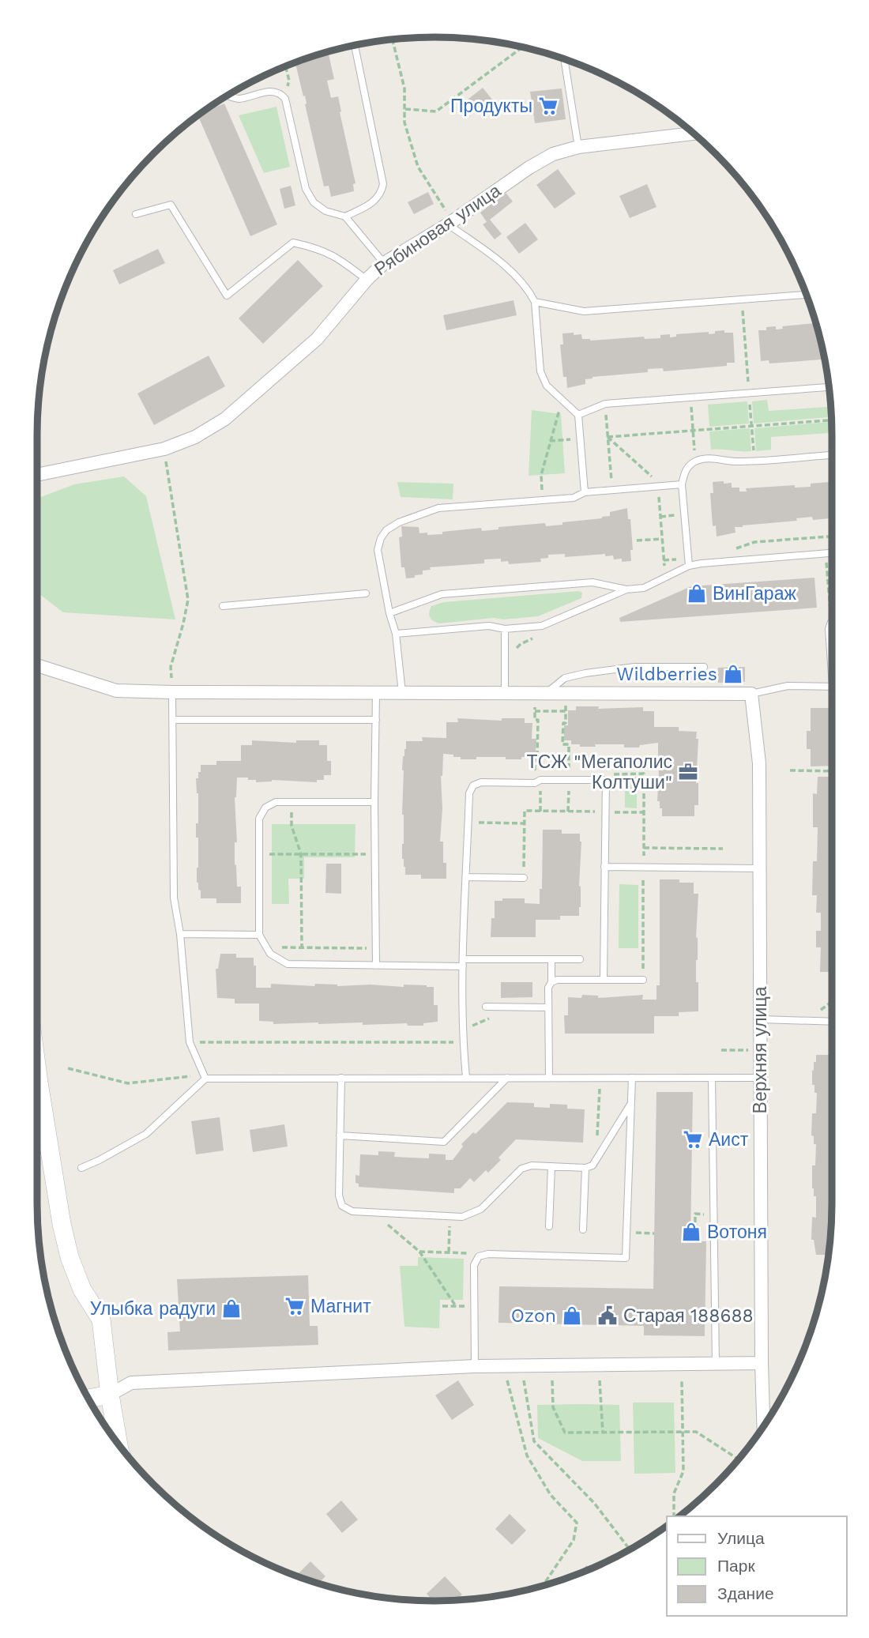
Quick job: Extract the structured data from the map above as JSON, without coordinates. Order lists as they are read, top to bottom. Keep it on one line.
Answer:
{"streets":{"street":["Рябиновая улица","Верхняя улица"]},"places":{"supermarket":["Продукты","Аист","Магнит"],"shop":["ВинГараж","Wildberries","Вотоня","Улыбка радуги","Ozon"],"office":["ТСЖ \"Мегаполис Колтуши\""],"public building":["Старая 188688"]},"legend":["Улица","Парк","Здание"]}
